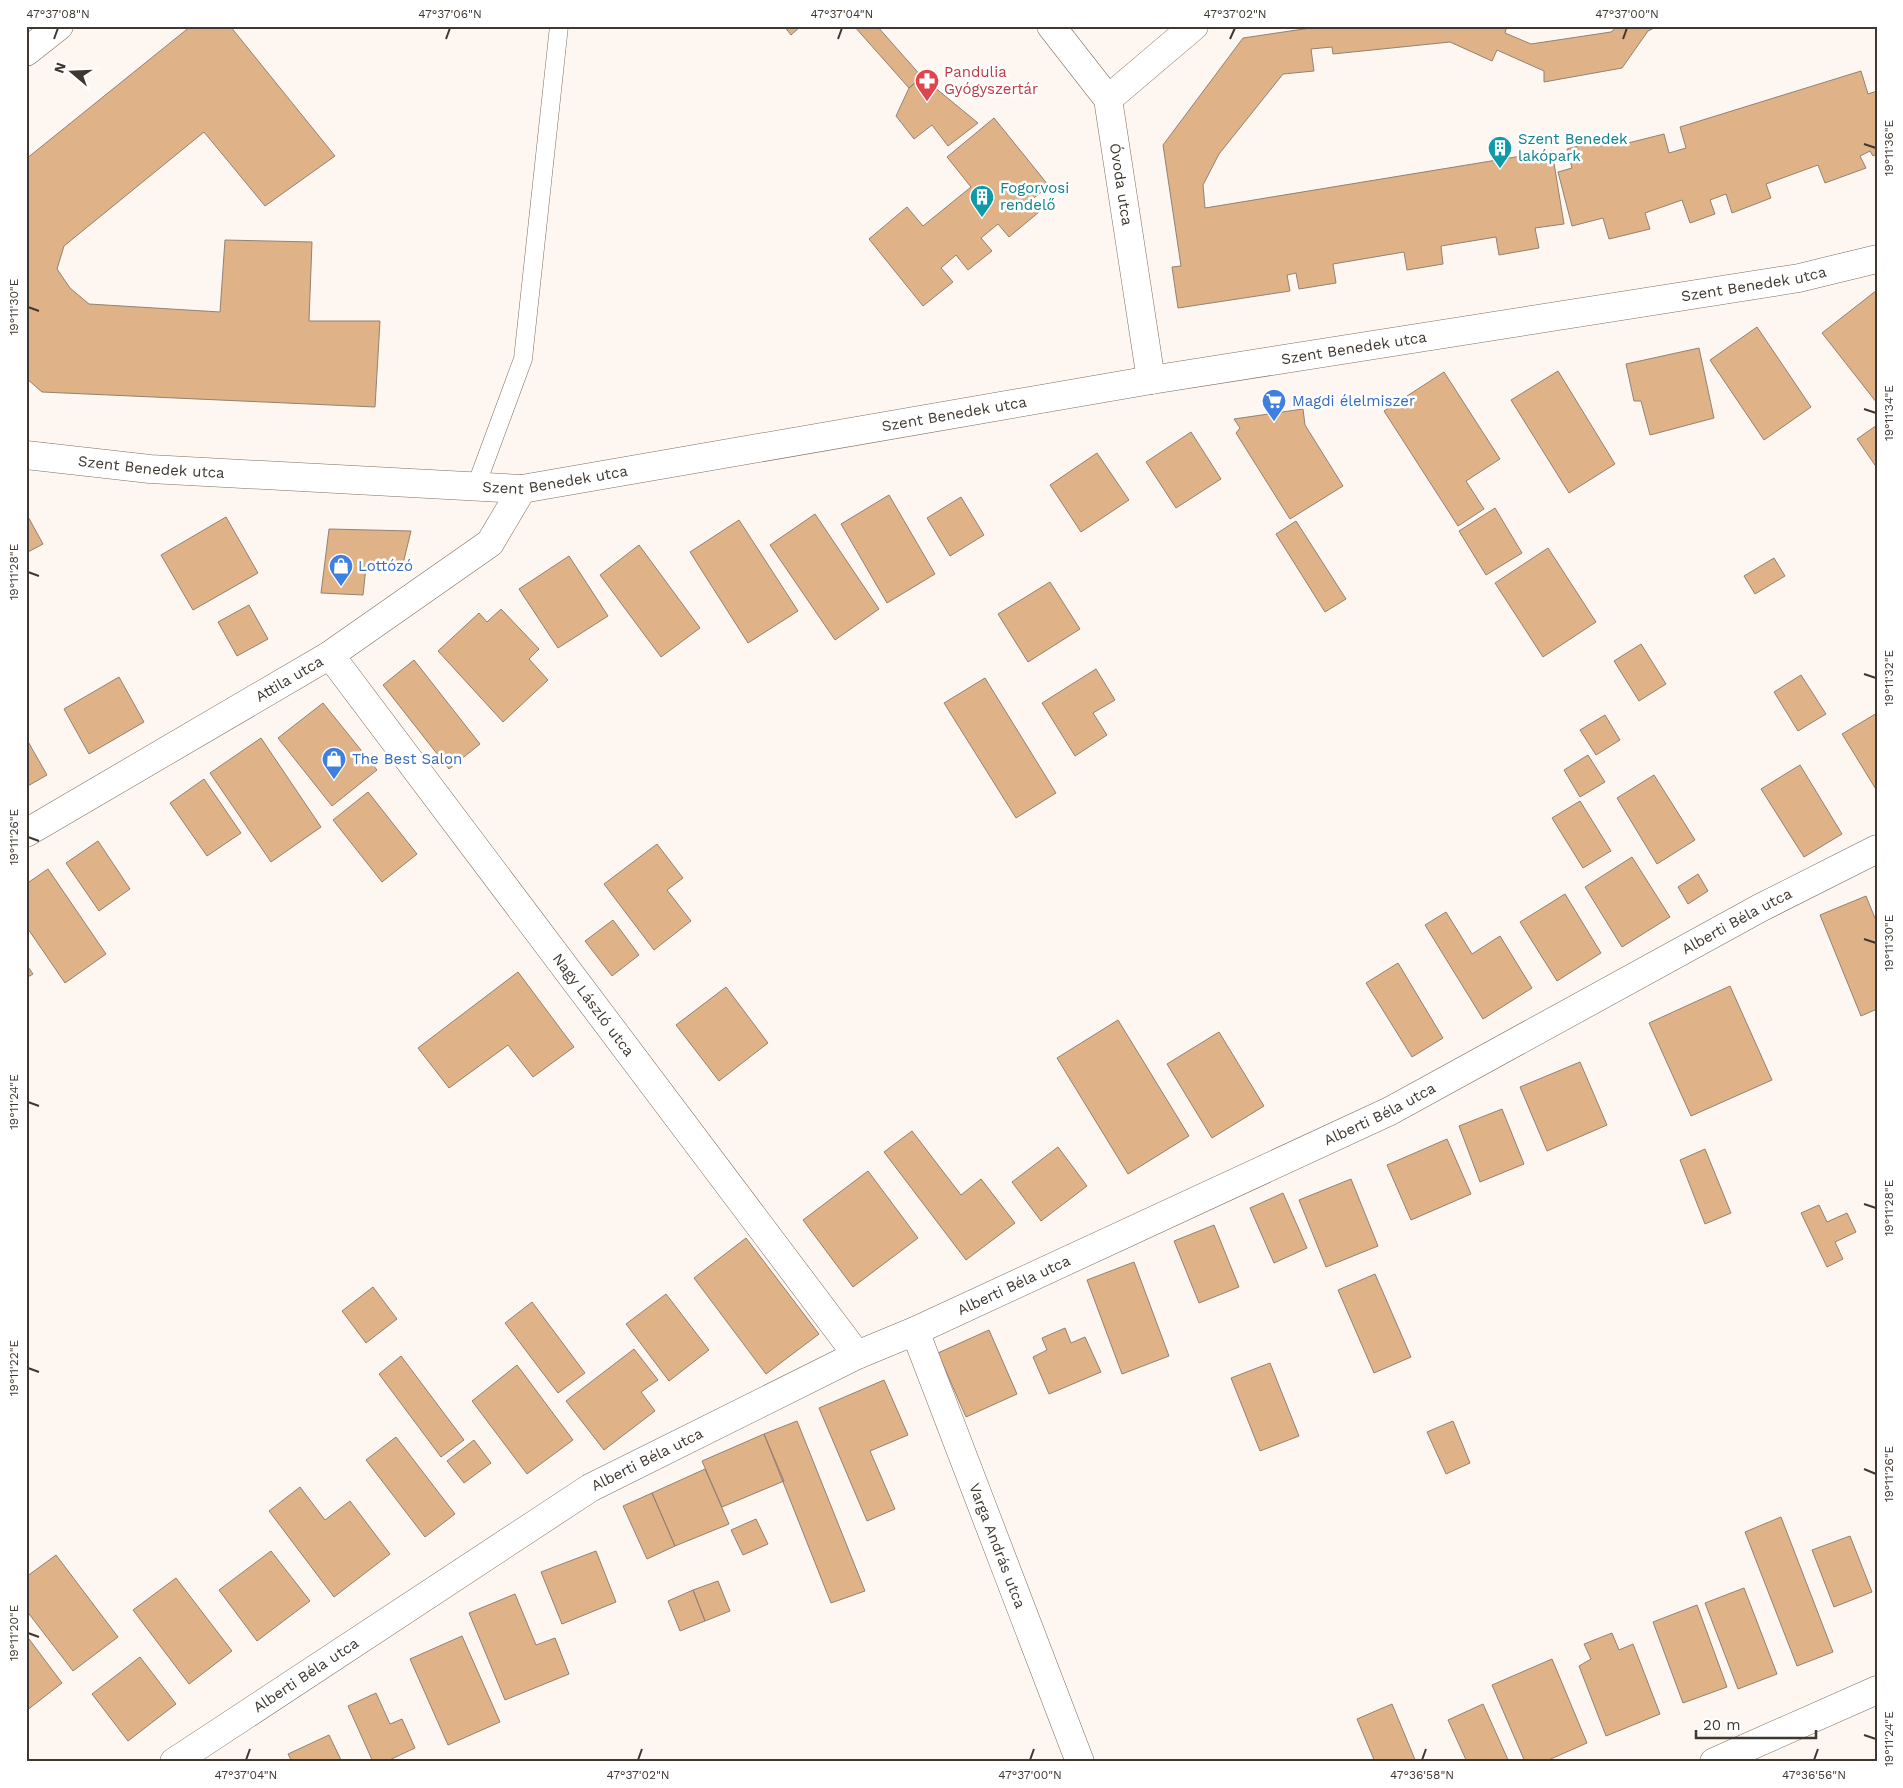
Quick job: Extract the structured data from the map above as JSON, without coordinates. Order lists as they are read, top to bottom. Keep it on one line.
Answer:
{"streets":{"street":["Óvoda utca","Szent Benedek utca","Attila utca","Alberti Béla utca","Nagy László utca","Varga András utca"]},"crossings":[["Óvoda utca","Szent Benedek utca"],["Szent Benedek utca","Attila utca"],["Attila utca","Nagy László utca"],["Alberti Béla utca","Nagy László utca"],["Alberti Béla utca","Varga András utca"]],"places":{"pharmacy":["Pandulia Gyógyszertár"],"building":["Szent Benedek lakópark","Fogorvosi rendelő"],"supermarket":["Magdi élelmiszer"],"shop":["Lottózó","The Best Salon"]},"scale_bar":"20 m","north":"left","coordinates":["47°37'08\"N","47°37'06\"N","47°37'04\"N","47°37'02\"N","47°37'00\"N","19°11'36\"E","19°11'30\"E","19°11'34\"E","19°11'28\"E","19°11'32\"E","19°11'26\"E","19°11'24\"E","19°11'22\"E","19°11'20\"E","47°36'58\"N","47°36'56\"N"]}
